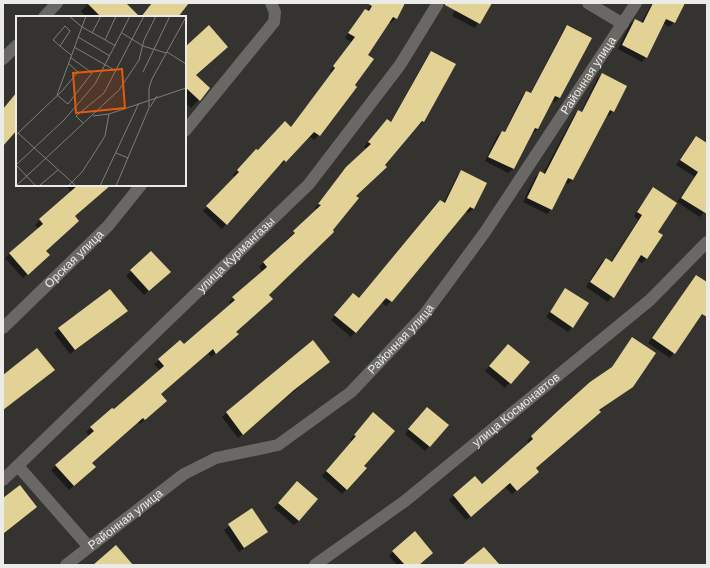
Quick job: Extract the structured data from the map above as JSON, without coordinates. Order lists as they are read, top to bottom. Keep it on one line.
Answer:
{"streets":{"street":["Районная улица","улица Курмангазы","Орская улица","улица Космонавтов"]}}
